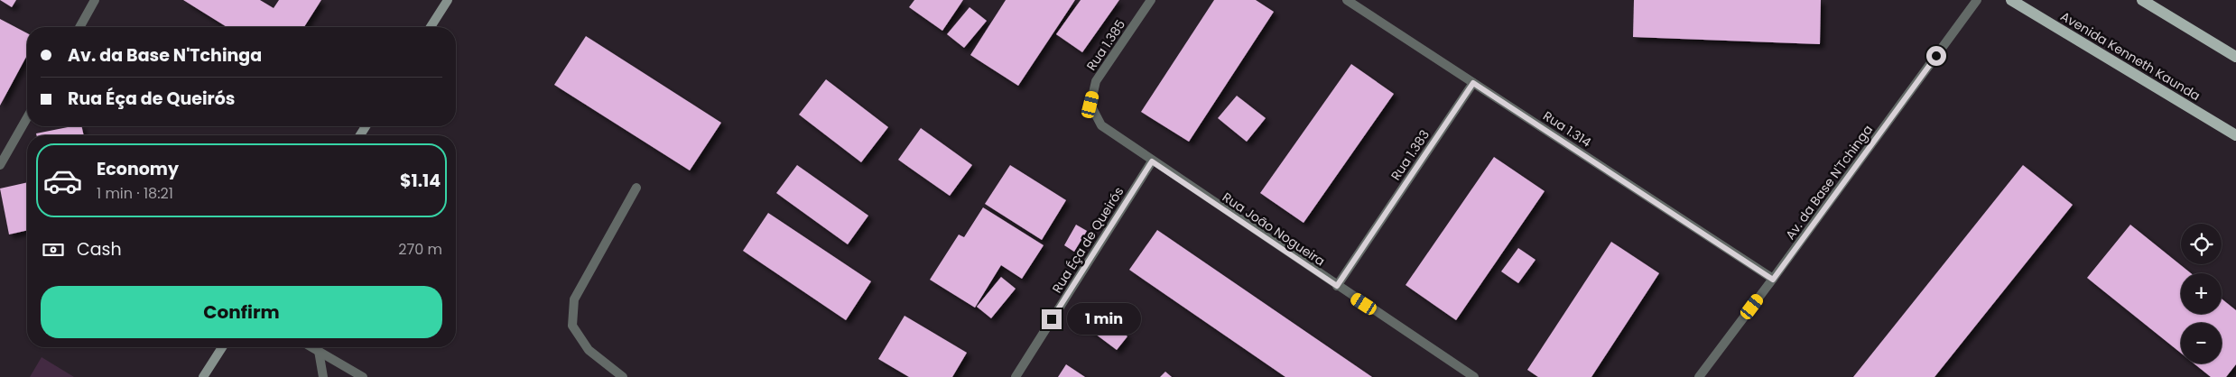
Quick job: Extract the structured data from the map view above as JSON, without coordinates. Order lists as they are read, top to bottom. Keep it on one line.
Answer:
{"streets":{"main road":["Avenida Kenneth Kaunda"],"street":["Rua 1.385","Rua 1.314","Rua 1.383","Av. da Base N'Tchinga","Rua João Nogueira","Rua Éça de Queirós"]},"crossings":[["Rua 1.385","Rua João Nogueira"],["Rua 1.314","Rua 1.383"],["Rua 1.314","Av. da Base N'Tchinga"],["Rua 1.383","Rua João Nogueira"],["Rua João Nogueira","Rua Éça de Queirós"]],"page":{"banner":["Av. da Base N'Tchinga","Rua Éça de Queirós"],"list":[{"name":"Economy","note":"1 min · 18:21","value":"$1.14"}],"map_buttons":["+","−"],"pay":["Cash","270 m"],"buttons":"Confirm","bubble":"1 min"}}
